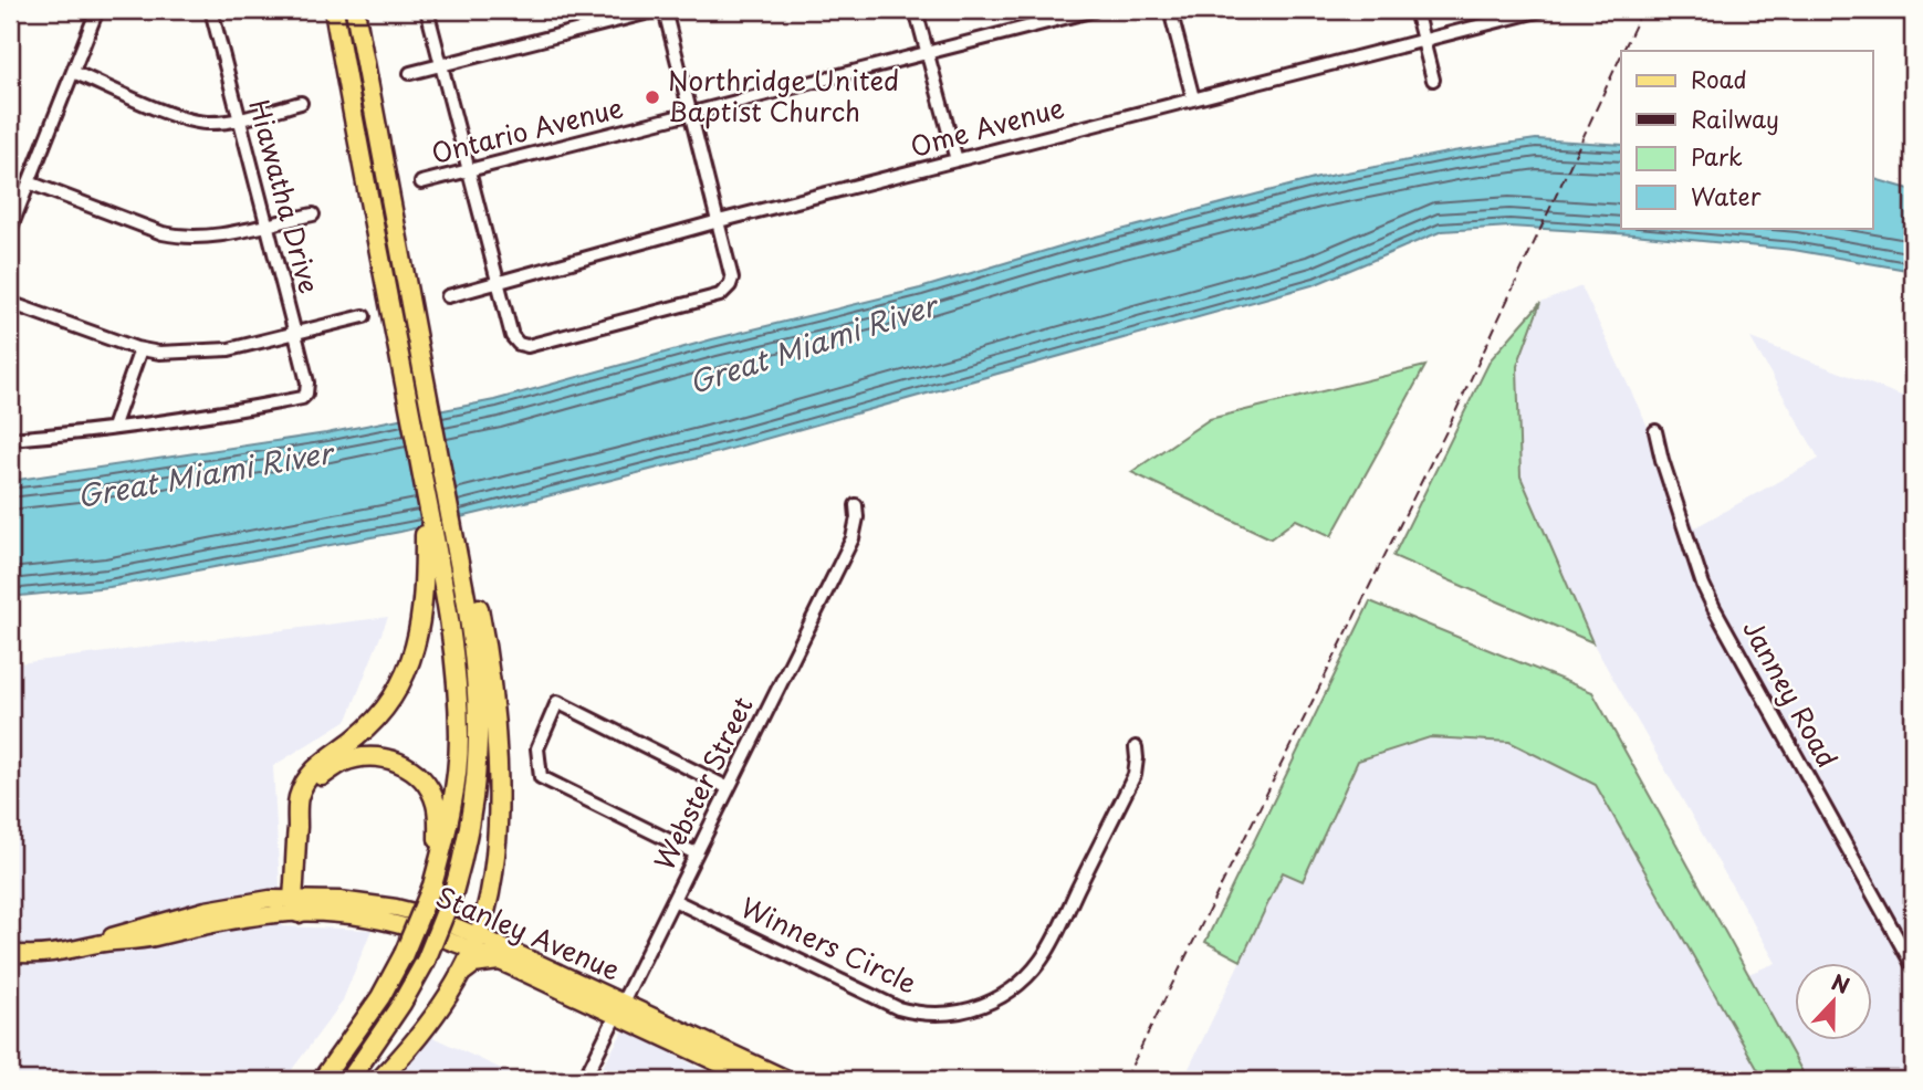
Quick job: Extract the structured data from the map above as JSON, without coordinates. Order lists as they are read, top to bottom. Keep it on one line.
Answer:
{"streets":{"main road":["Stanley Avenue"],"street":["Ome Avenue","Ontario Avenue","Hiawatha Drive","Janney Road","Webster Street","Winners Circle"]},"crossings":[["Webster Street","Stanley Avenue"],["Webster Street","Winners Circle"]],"water":["Great Miami River"],"places":["Northridge United Baptist Church"],"legend":["Road","Railway","Park","Water"],"north":"top"}
